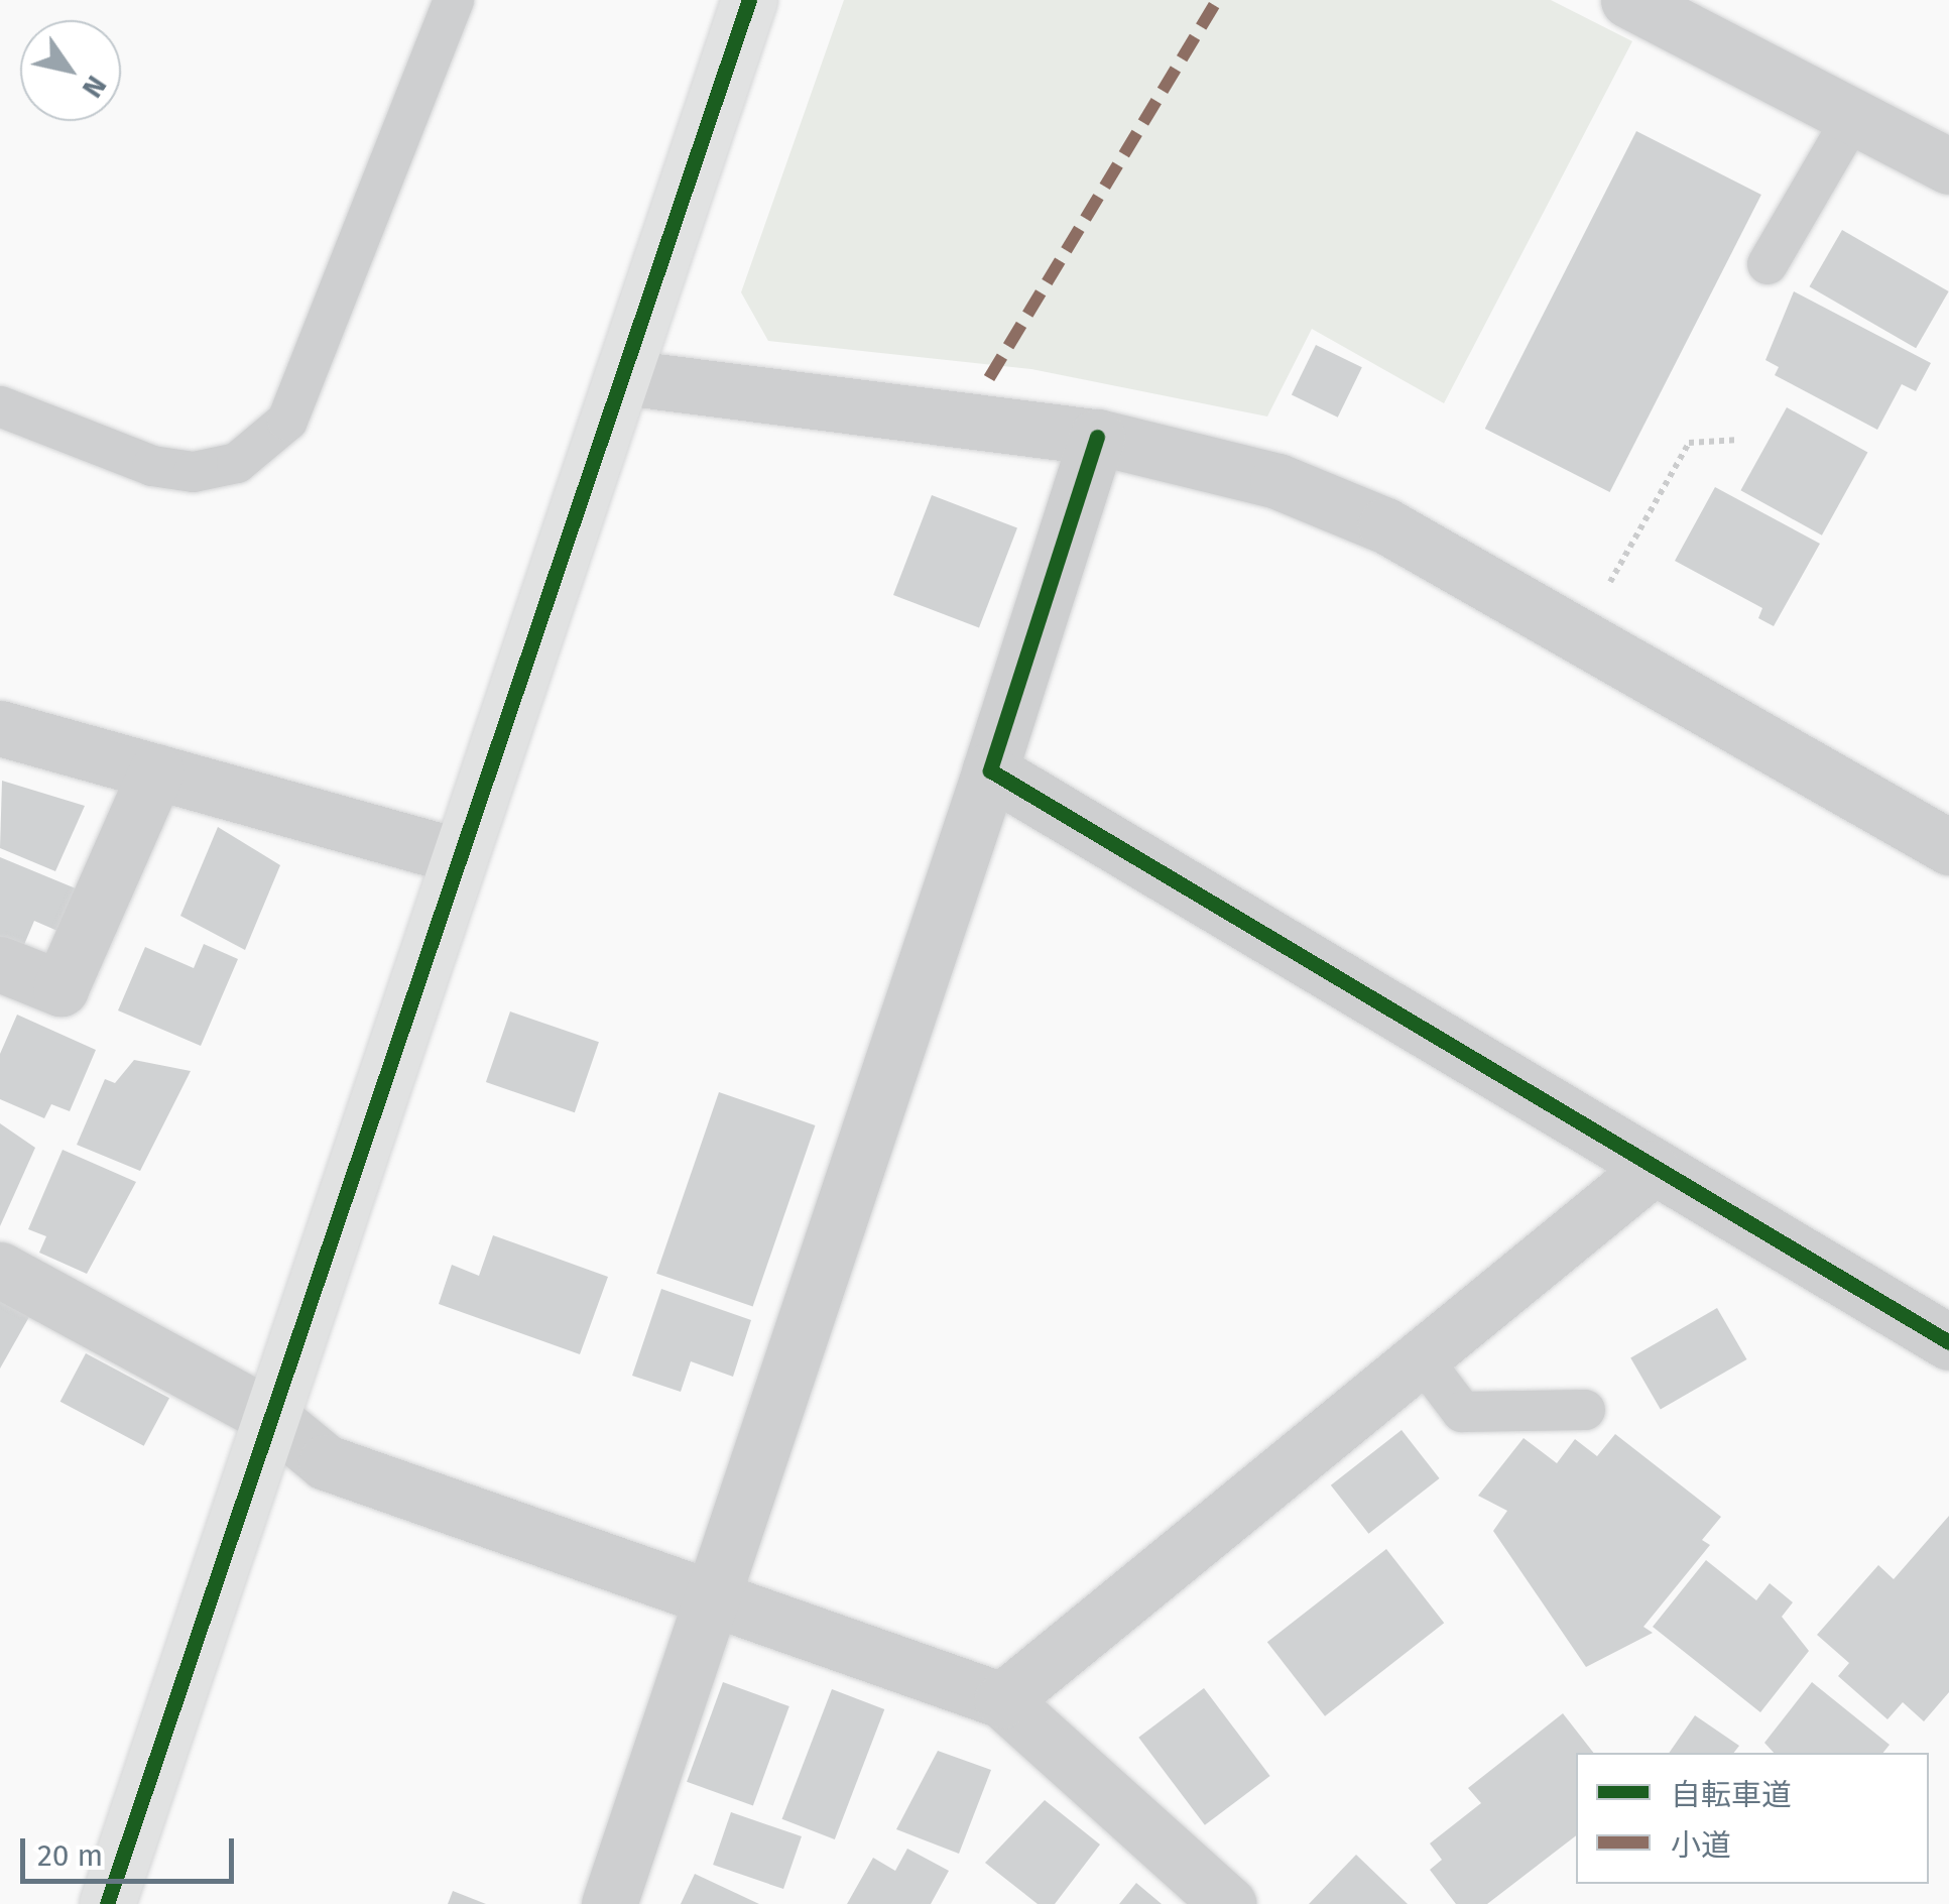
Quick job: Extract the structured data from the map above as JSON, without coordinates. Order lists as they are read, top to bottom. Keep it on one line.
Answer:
{"legend":["自転車道","小道"],"scale_bar":"20 m","north":"bottom right"}
